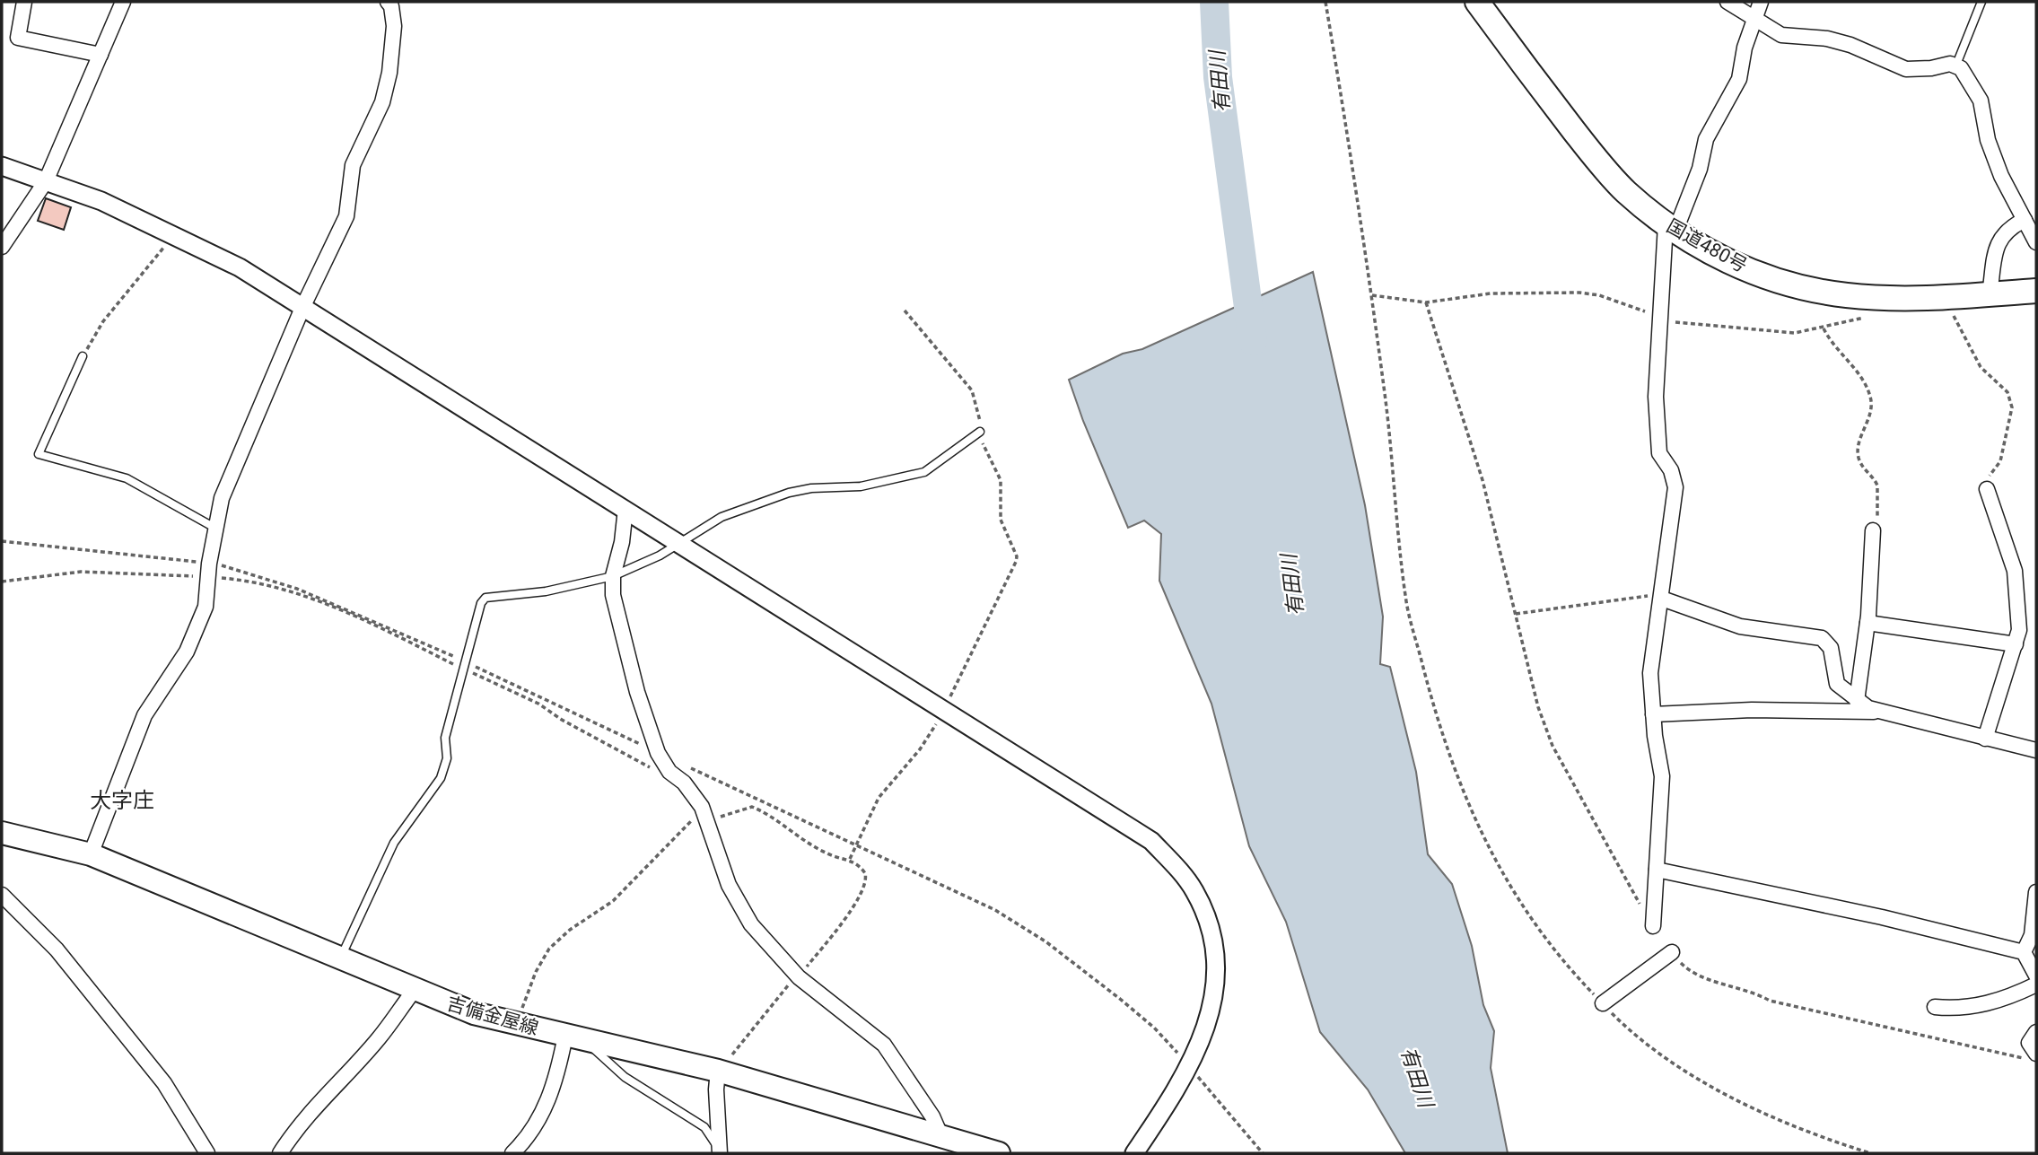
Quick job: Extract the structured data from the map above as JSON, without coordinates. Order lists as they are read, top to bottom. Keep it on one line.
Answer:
{"streets":{"highway":["国道480号"],"main road":["吉備金屋線"]},"districts":["大字庄"],"water":["有田川"]}
